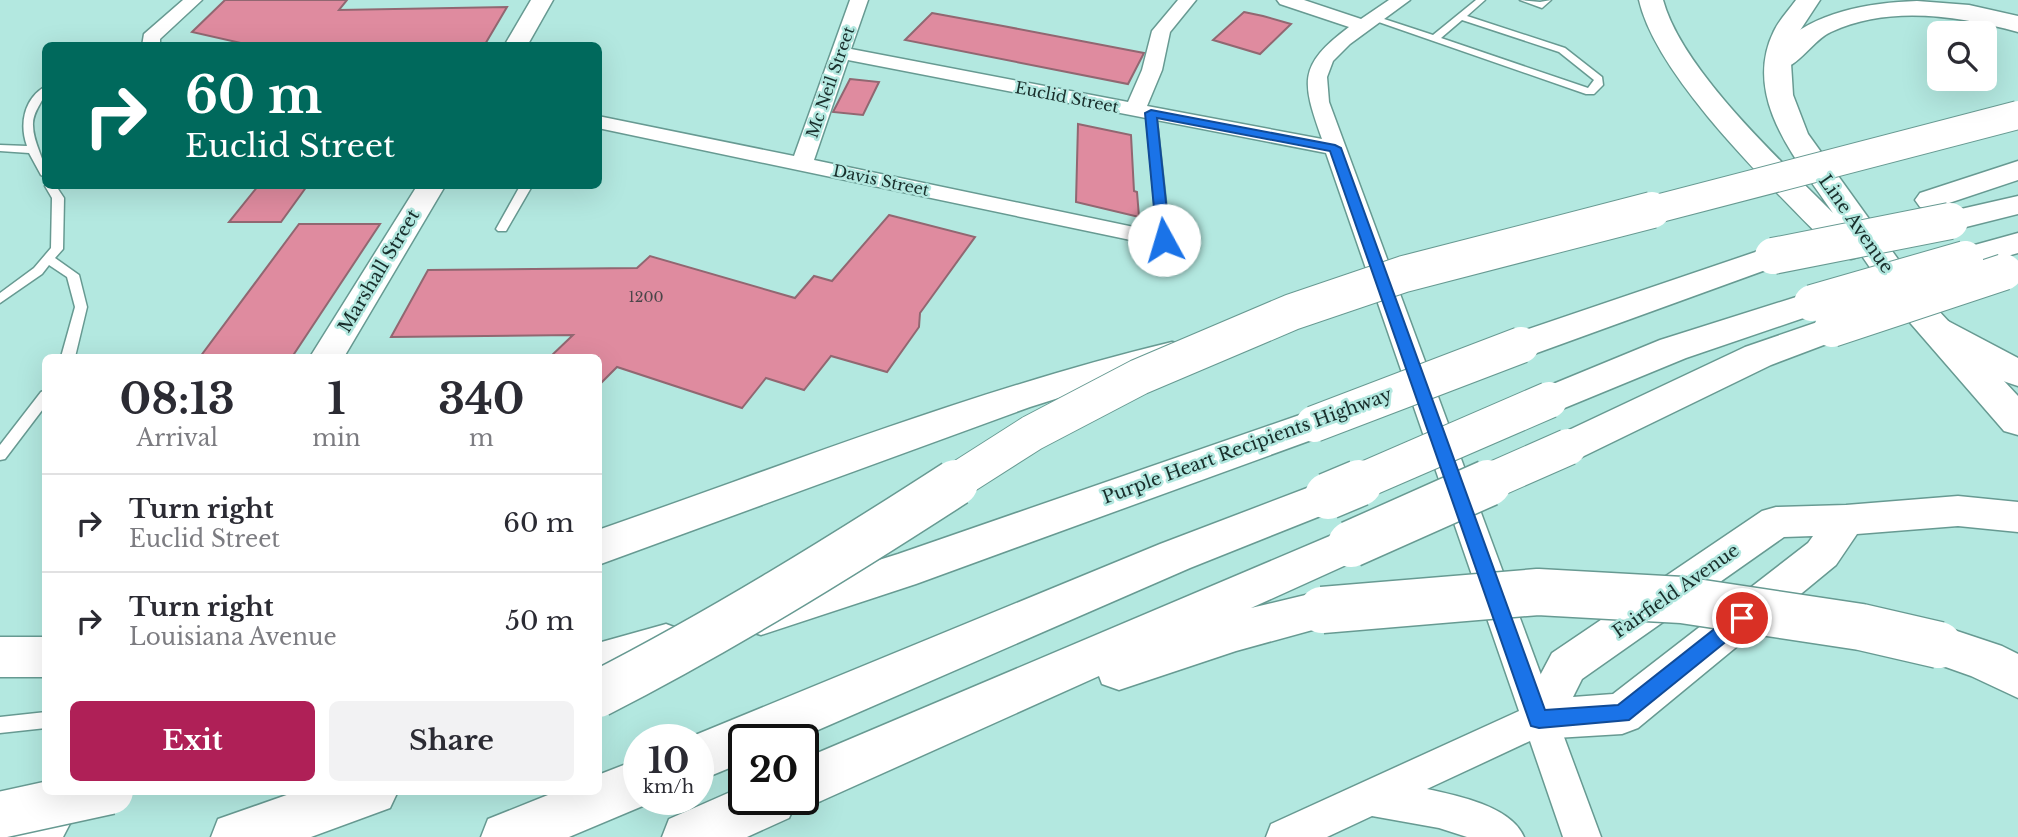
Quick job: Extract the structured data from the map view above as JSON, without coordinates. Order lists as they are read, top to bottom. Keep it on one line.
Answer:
{"streets":{"main road":["Line Avenue","Purple Heart Recipients Highway"],"street":["Mc Neil Street","Euclid Street","Davis Street","Marshall Street","Fairfield Avenue"]},"crossings":[["Mc Neil Street","Euclid Street"],["Mc Neil Street","Davis Street"]],"house_numbers":["1200"],"page":{"turn":["60 m","Euclid Street"],"eta":["08:13","Arrival","1","min","340","m"],"list":[{"name":"Turn right","note":"Euclid Street","value":"60 m"},{"name":"Turn right","note":"Louisiana Avenue","value":"50 m"}],"buttons":["Exit","Share"],"speed":"10 km/h","limit":"20"}}
